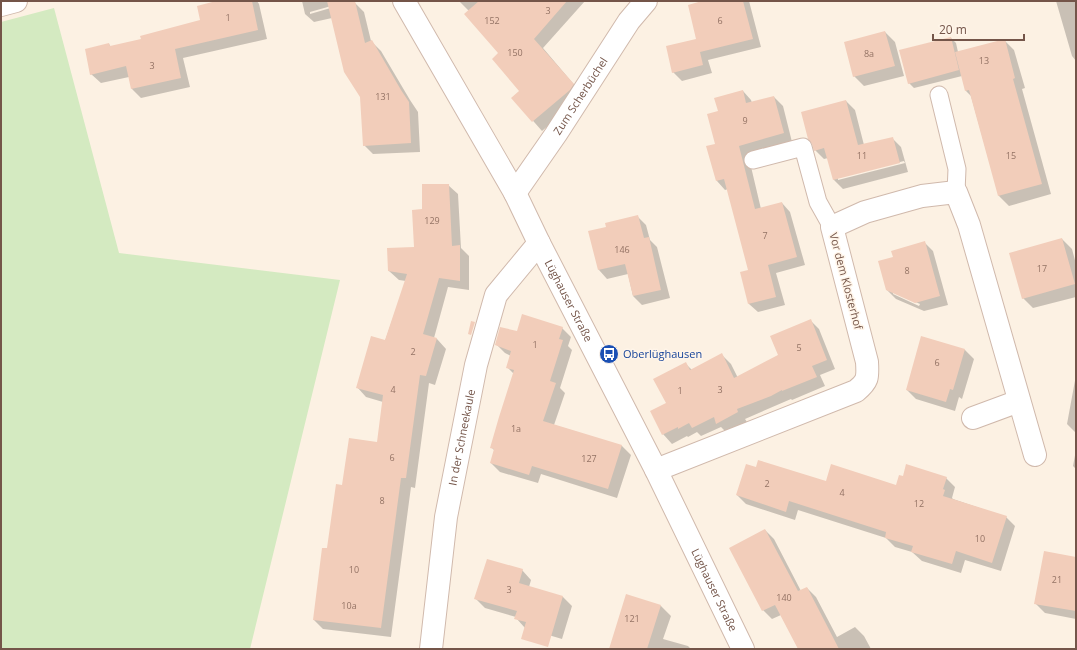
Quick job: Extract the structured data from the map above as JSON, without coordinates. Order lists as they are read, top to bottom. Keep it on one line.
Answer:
{"streets":{"street":["Zum Scherbüchel","Vor dem Klosterhof","Lüghauser Straße","In der Schneekaule"]},"crossings":[["Zum Scherbüchel","Lüghauser Straße"],["Vor dem Klosterhof","Lüghauser Straße"],["Lüghauser Straße","In der Schneekaule"]],"places":{"bus stop":["Oberlüghausen"]},"house_numbers":["3","1","152","6","150","8a","13","3","131","9","11","15","129","7","146","17","8","1","5","2","6","4","3","1","1a","6","127","2","4","8","12","10","10","21","3","140","10a","121"],"scale_bar":"20 m"}
